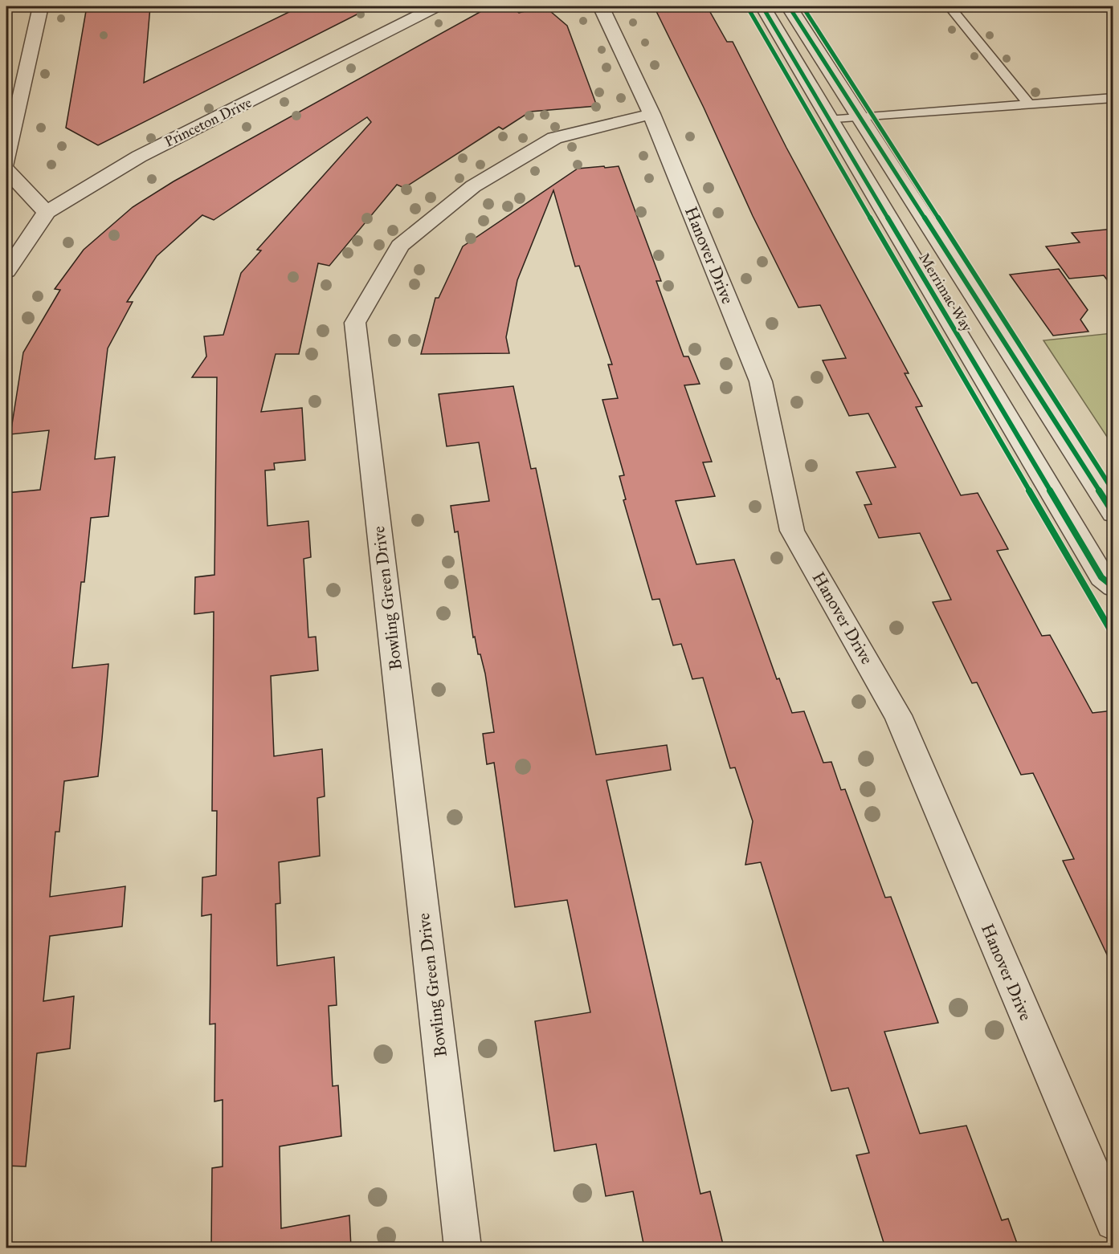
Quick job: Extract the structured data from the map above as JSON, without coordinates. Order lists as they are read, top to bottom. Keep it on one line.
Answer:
{"streets":{"street":["Princeton Drive","Hanover Drive","Merrimac Way","Bowling Green Drive"]},"crossings":[["Hanover Drive","Bowling Green Drive"]]}
